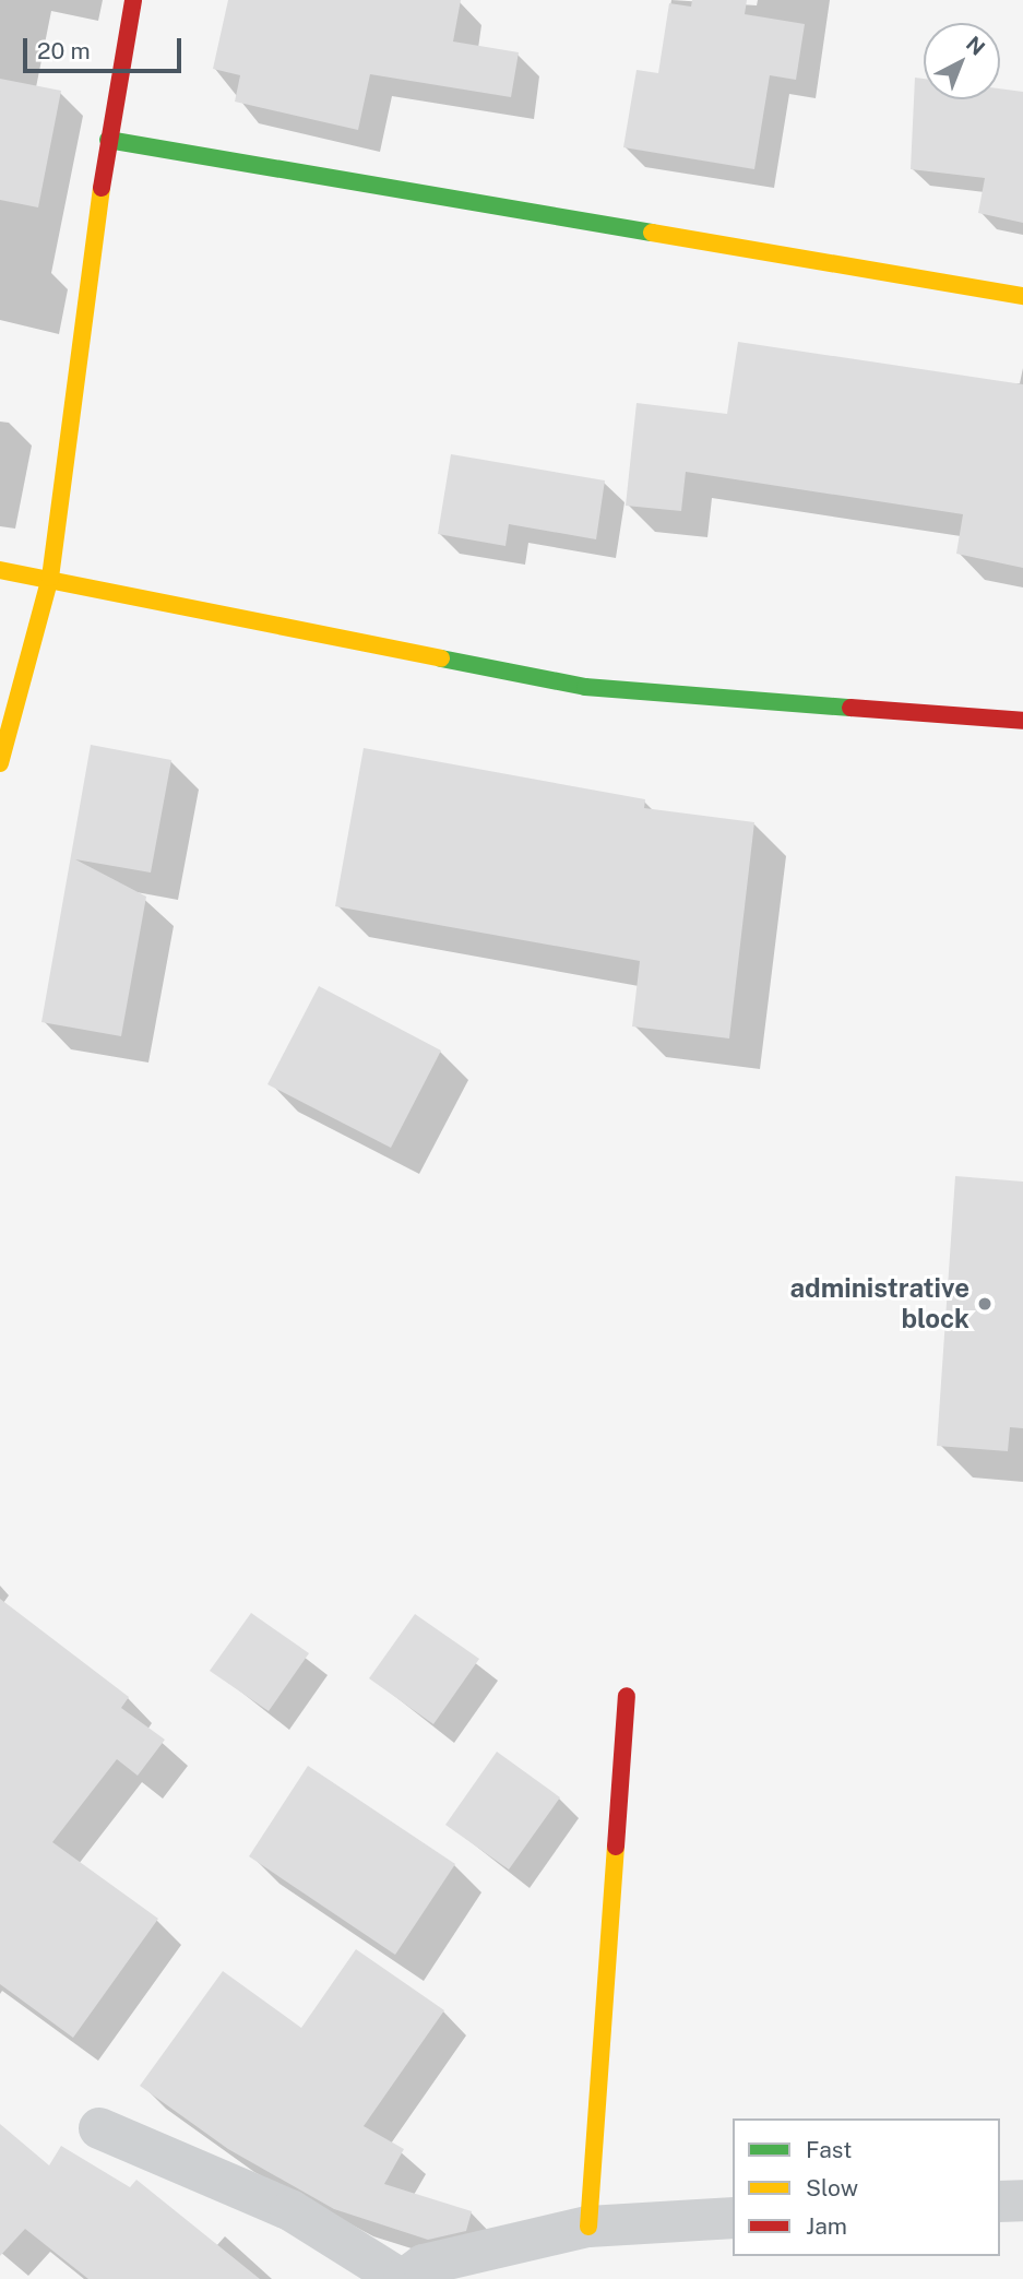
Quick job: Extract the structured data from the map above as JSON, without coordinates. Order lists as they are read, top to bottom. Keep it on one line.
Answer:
{"places":["administrative block"],"legend":["Fast","Slow","Jam"],"scale_bar":"20 m","north":"top right"}
